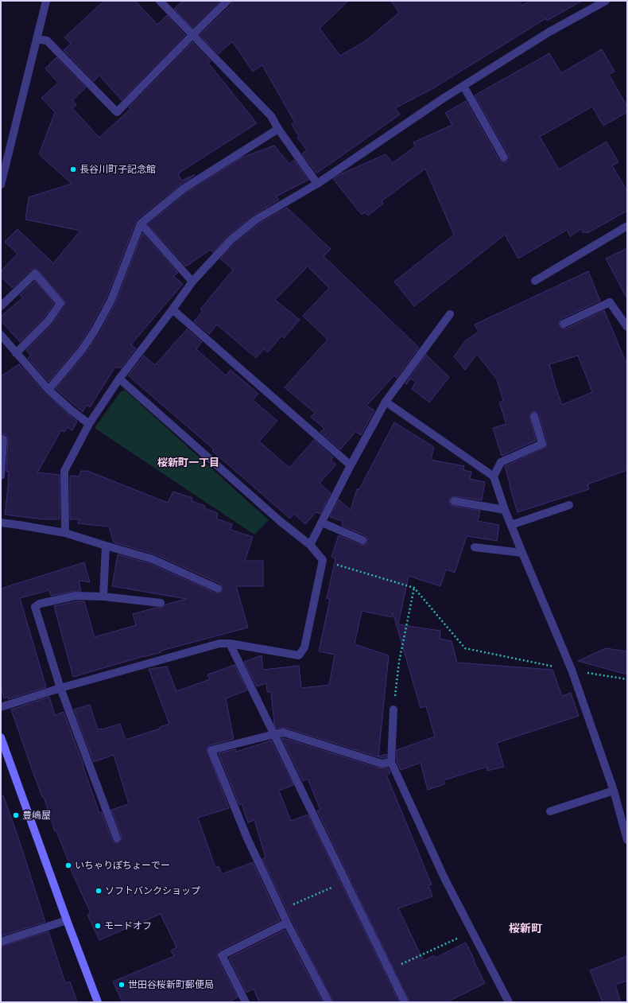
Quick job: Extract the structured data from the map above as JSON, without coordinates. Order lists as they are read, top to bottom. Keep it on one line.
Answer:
{"districts":["桜新町一丁目","桜新町"],"places":["長谷川町子記念館","豊嶋屋","いちゃりぽちょーでー","ソフトバンクショップ","モードオフ","世田谷桜新町郵便局"]}
